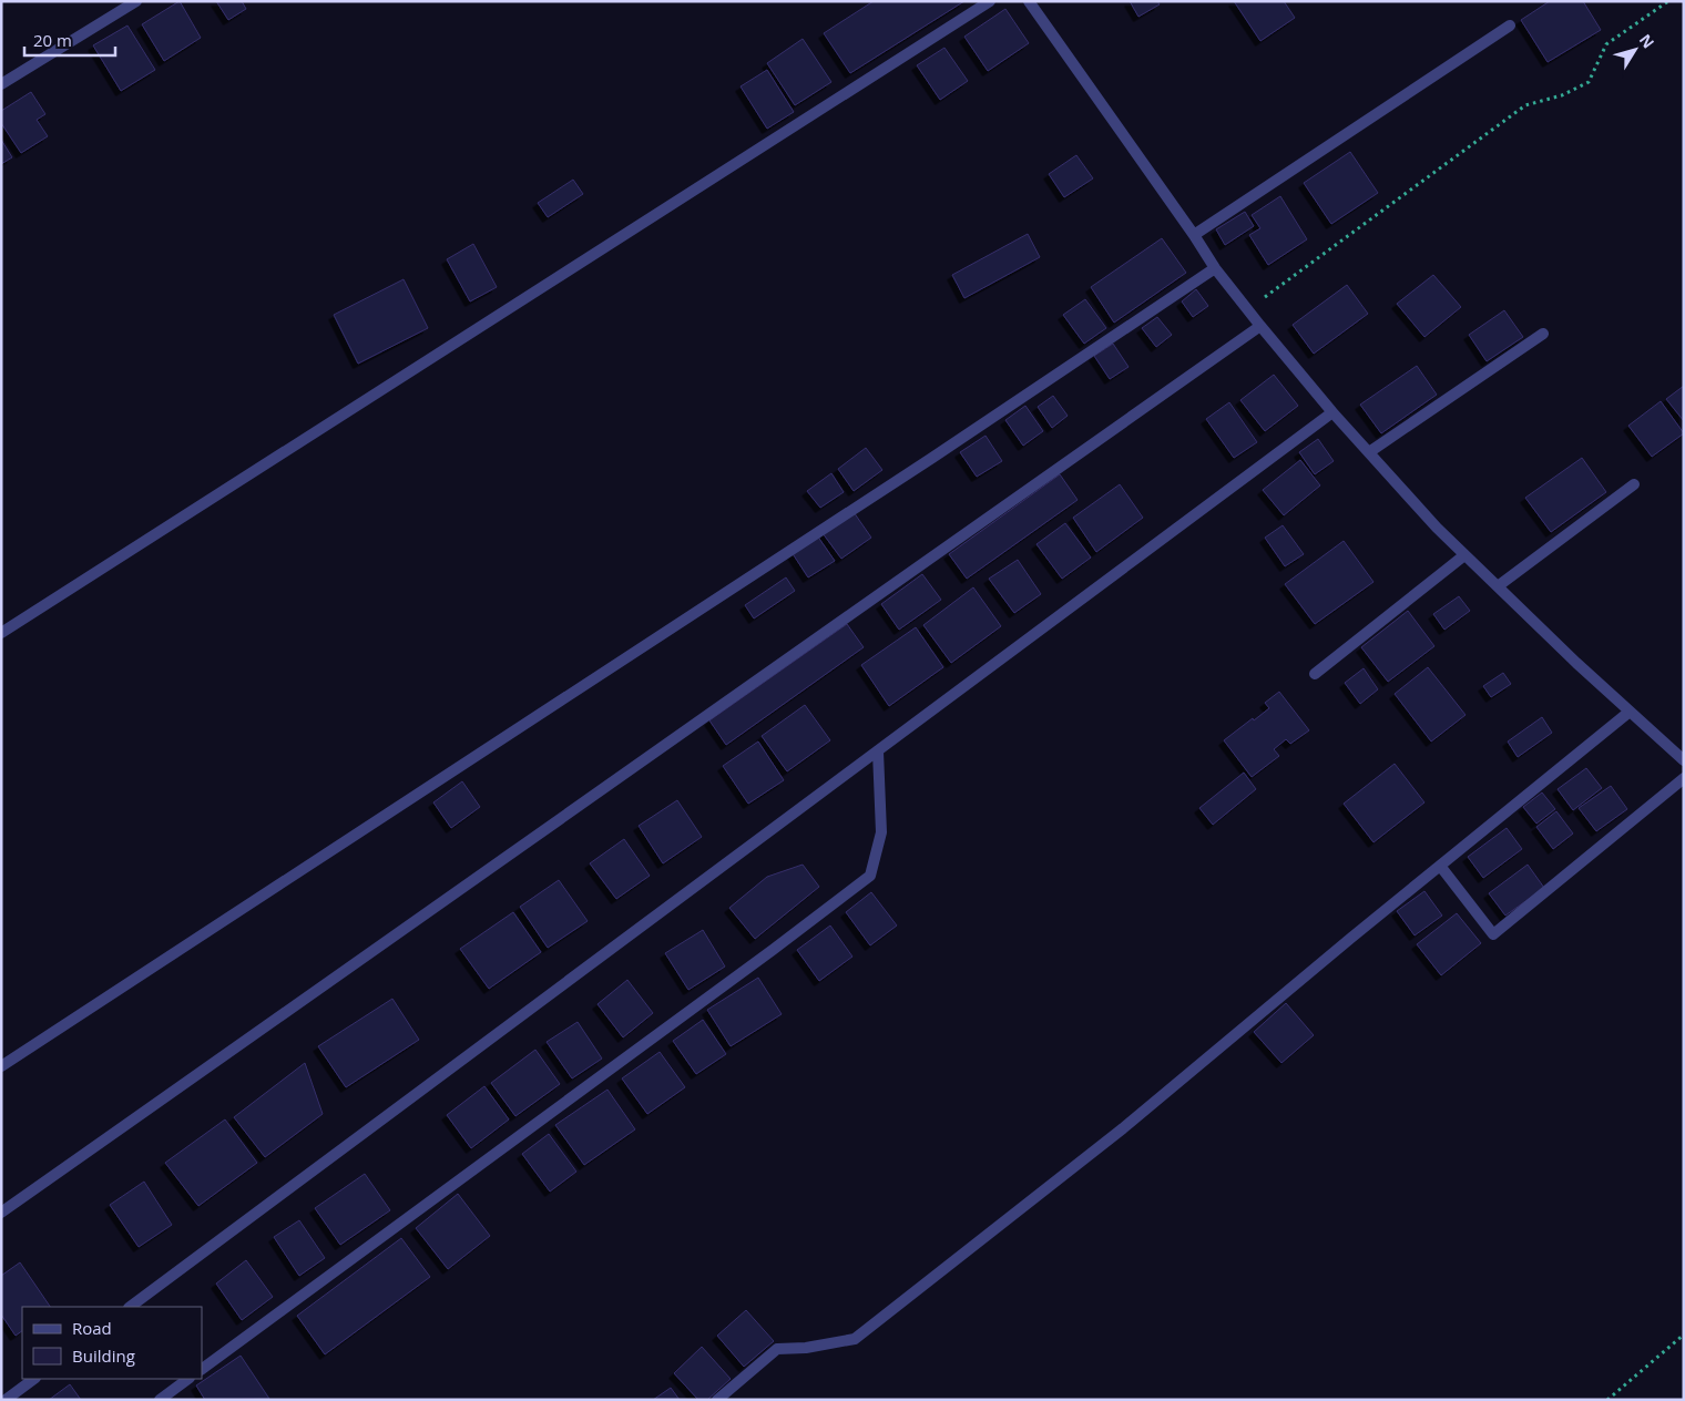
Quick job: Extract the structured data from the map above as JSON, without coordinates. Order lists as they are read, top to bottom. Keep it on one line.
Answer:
{"legend":["Road","Building"],"scale_bar":"20 m","north":"top right"}
